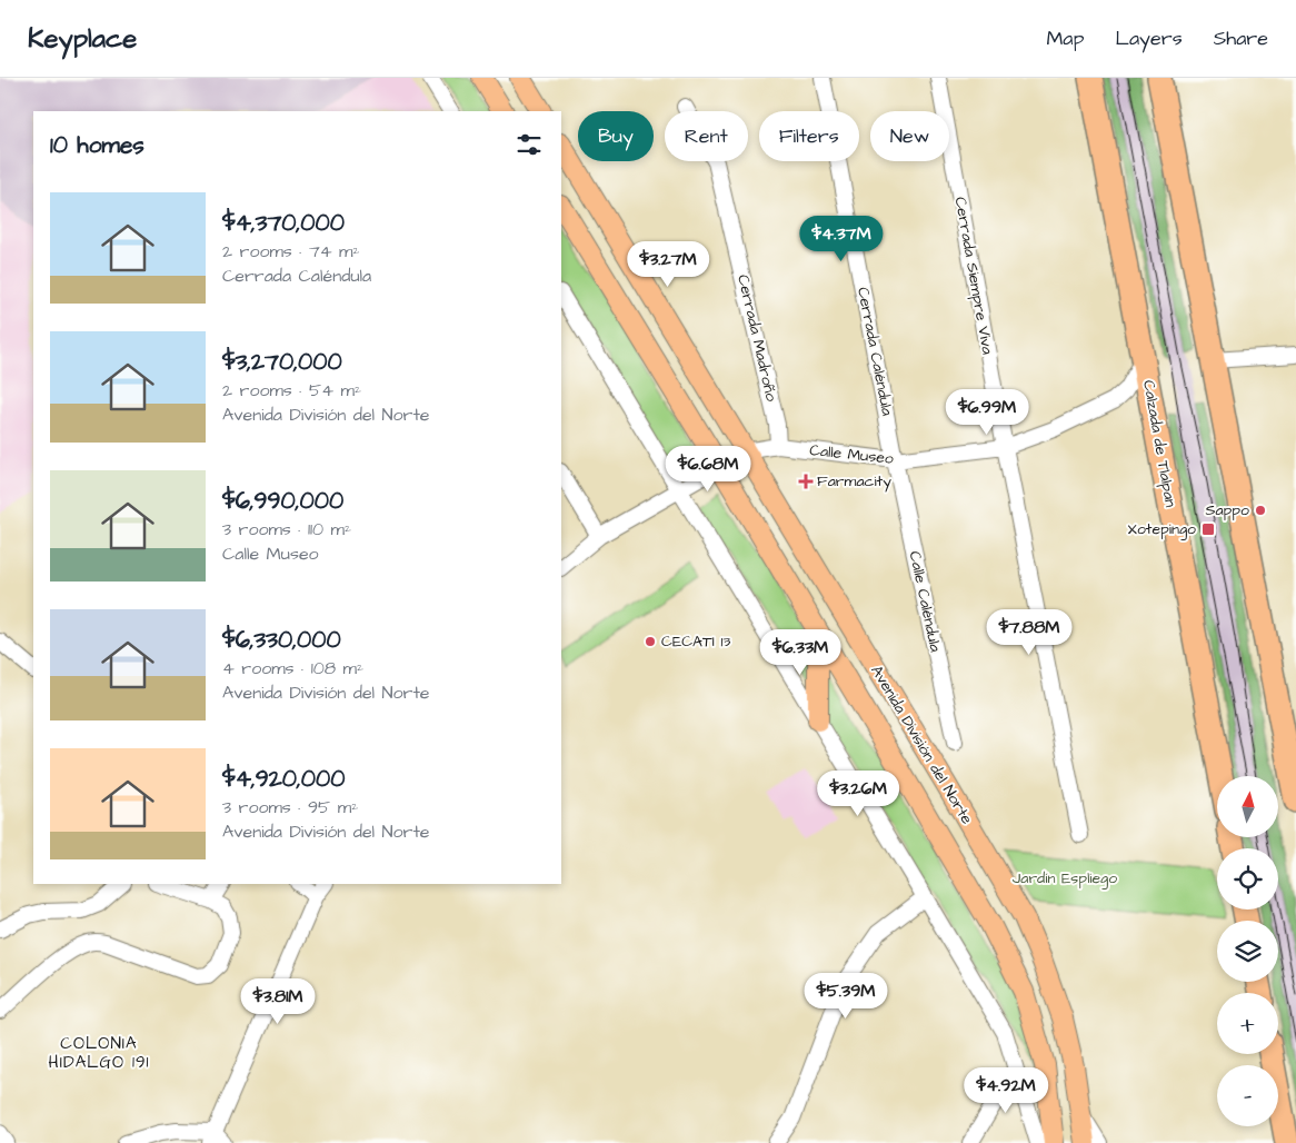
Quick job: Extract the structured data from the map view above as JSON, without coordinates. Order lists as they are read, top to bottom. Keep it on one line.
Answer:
{"streets":{"highway":["Calzada de Tlalpan"],"main road":["Avenida División del Norte"],"street":["Cerrada Siempre Viva","Cerrada Madroño","Cerrada Caléndula","Calle Museo","Calle Caléndula"]},"crossings":[["Cerrada Siempre Viva","Calle Museo"],["Cerrada Madroño","Calle Museo"],["Cerrada Caléndula","Calle Museo"],["Cerrada Caléndula","Calle Caléndula"],["Calzada de Tlalpan","Calle Museo"],["Calle Museo","Calle Caléndula"],["Calle Museo","Avenida División del Norte"]],"districts":["COLONIA HIDALGO 191"],"parks":["Jardín Espliego"],"places":{"health":["Farmacity"],"other":["Sappo","CECATI 13"],"transit":["Xotepingo"]},"north":"top","page":{"header":"Keyplace","nav":["Map","Layers","Share"],"chip":["Buy","Rent","Filters","New"],"heading":"10 homes","list":[{"name":"$4,370,000","note":"2 rooms · 74 m² · Cerrada Caléndula"},{"name":"$3,270,000","note":"2 rooms · 54 m² · Avenida División del Norte"},{"name":"$6,990,000","note":"3 rooms · 110 m² · Calle Museo"},{"name":"$6,330,000","note":"4 rooms · 108 m² · Avenida División del Norte"},{"name":"$4,920,000","note":"3 rooms · 95 m² · Avenida División del Norte"}],"price":["$4.37M","$3.27M","$6.99M","$6.68M","$7.88M","$6.33M","$3.26M","$5.39M","$3.81M","$4.92M"],"map_buttons":["+","−"]}}
